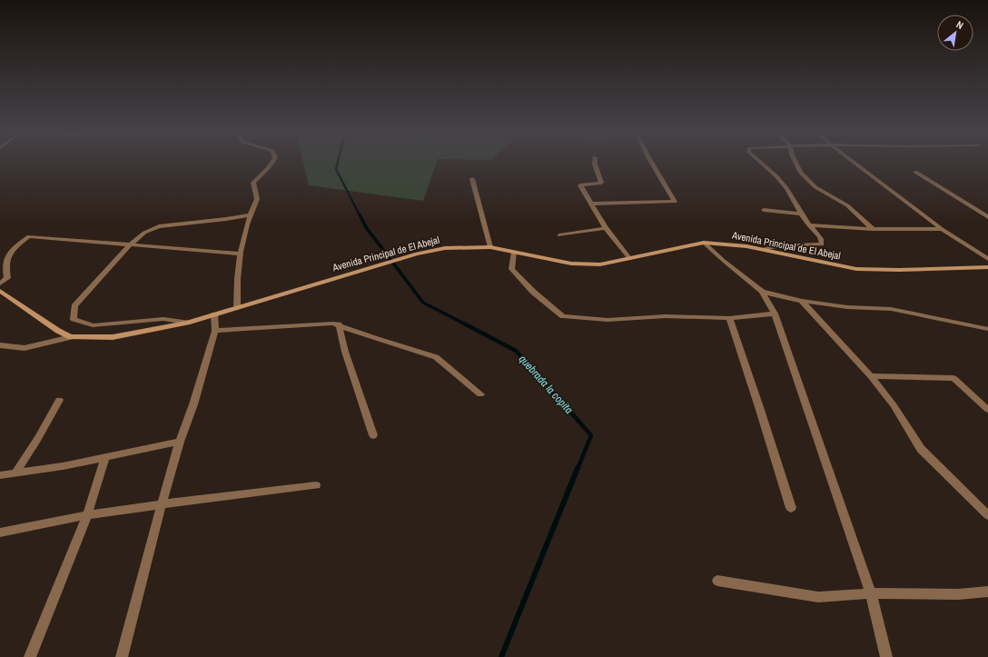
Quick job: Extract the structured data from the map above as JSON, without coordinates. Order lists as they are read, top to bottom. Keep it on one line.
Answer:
{"streets":{"main road":["Avenida Principal de El Abejal"]},"water":["quebrada la copita"],"north":"top right"}
